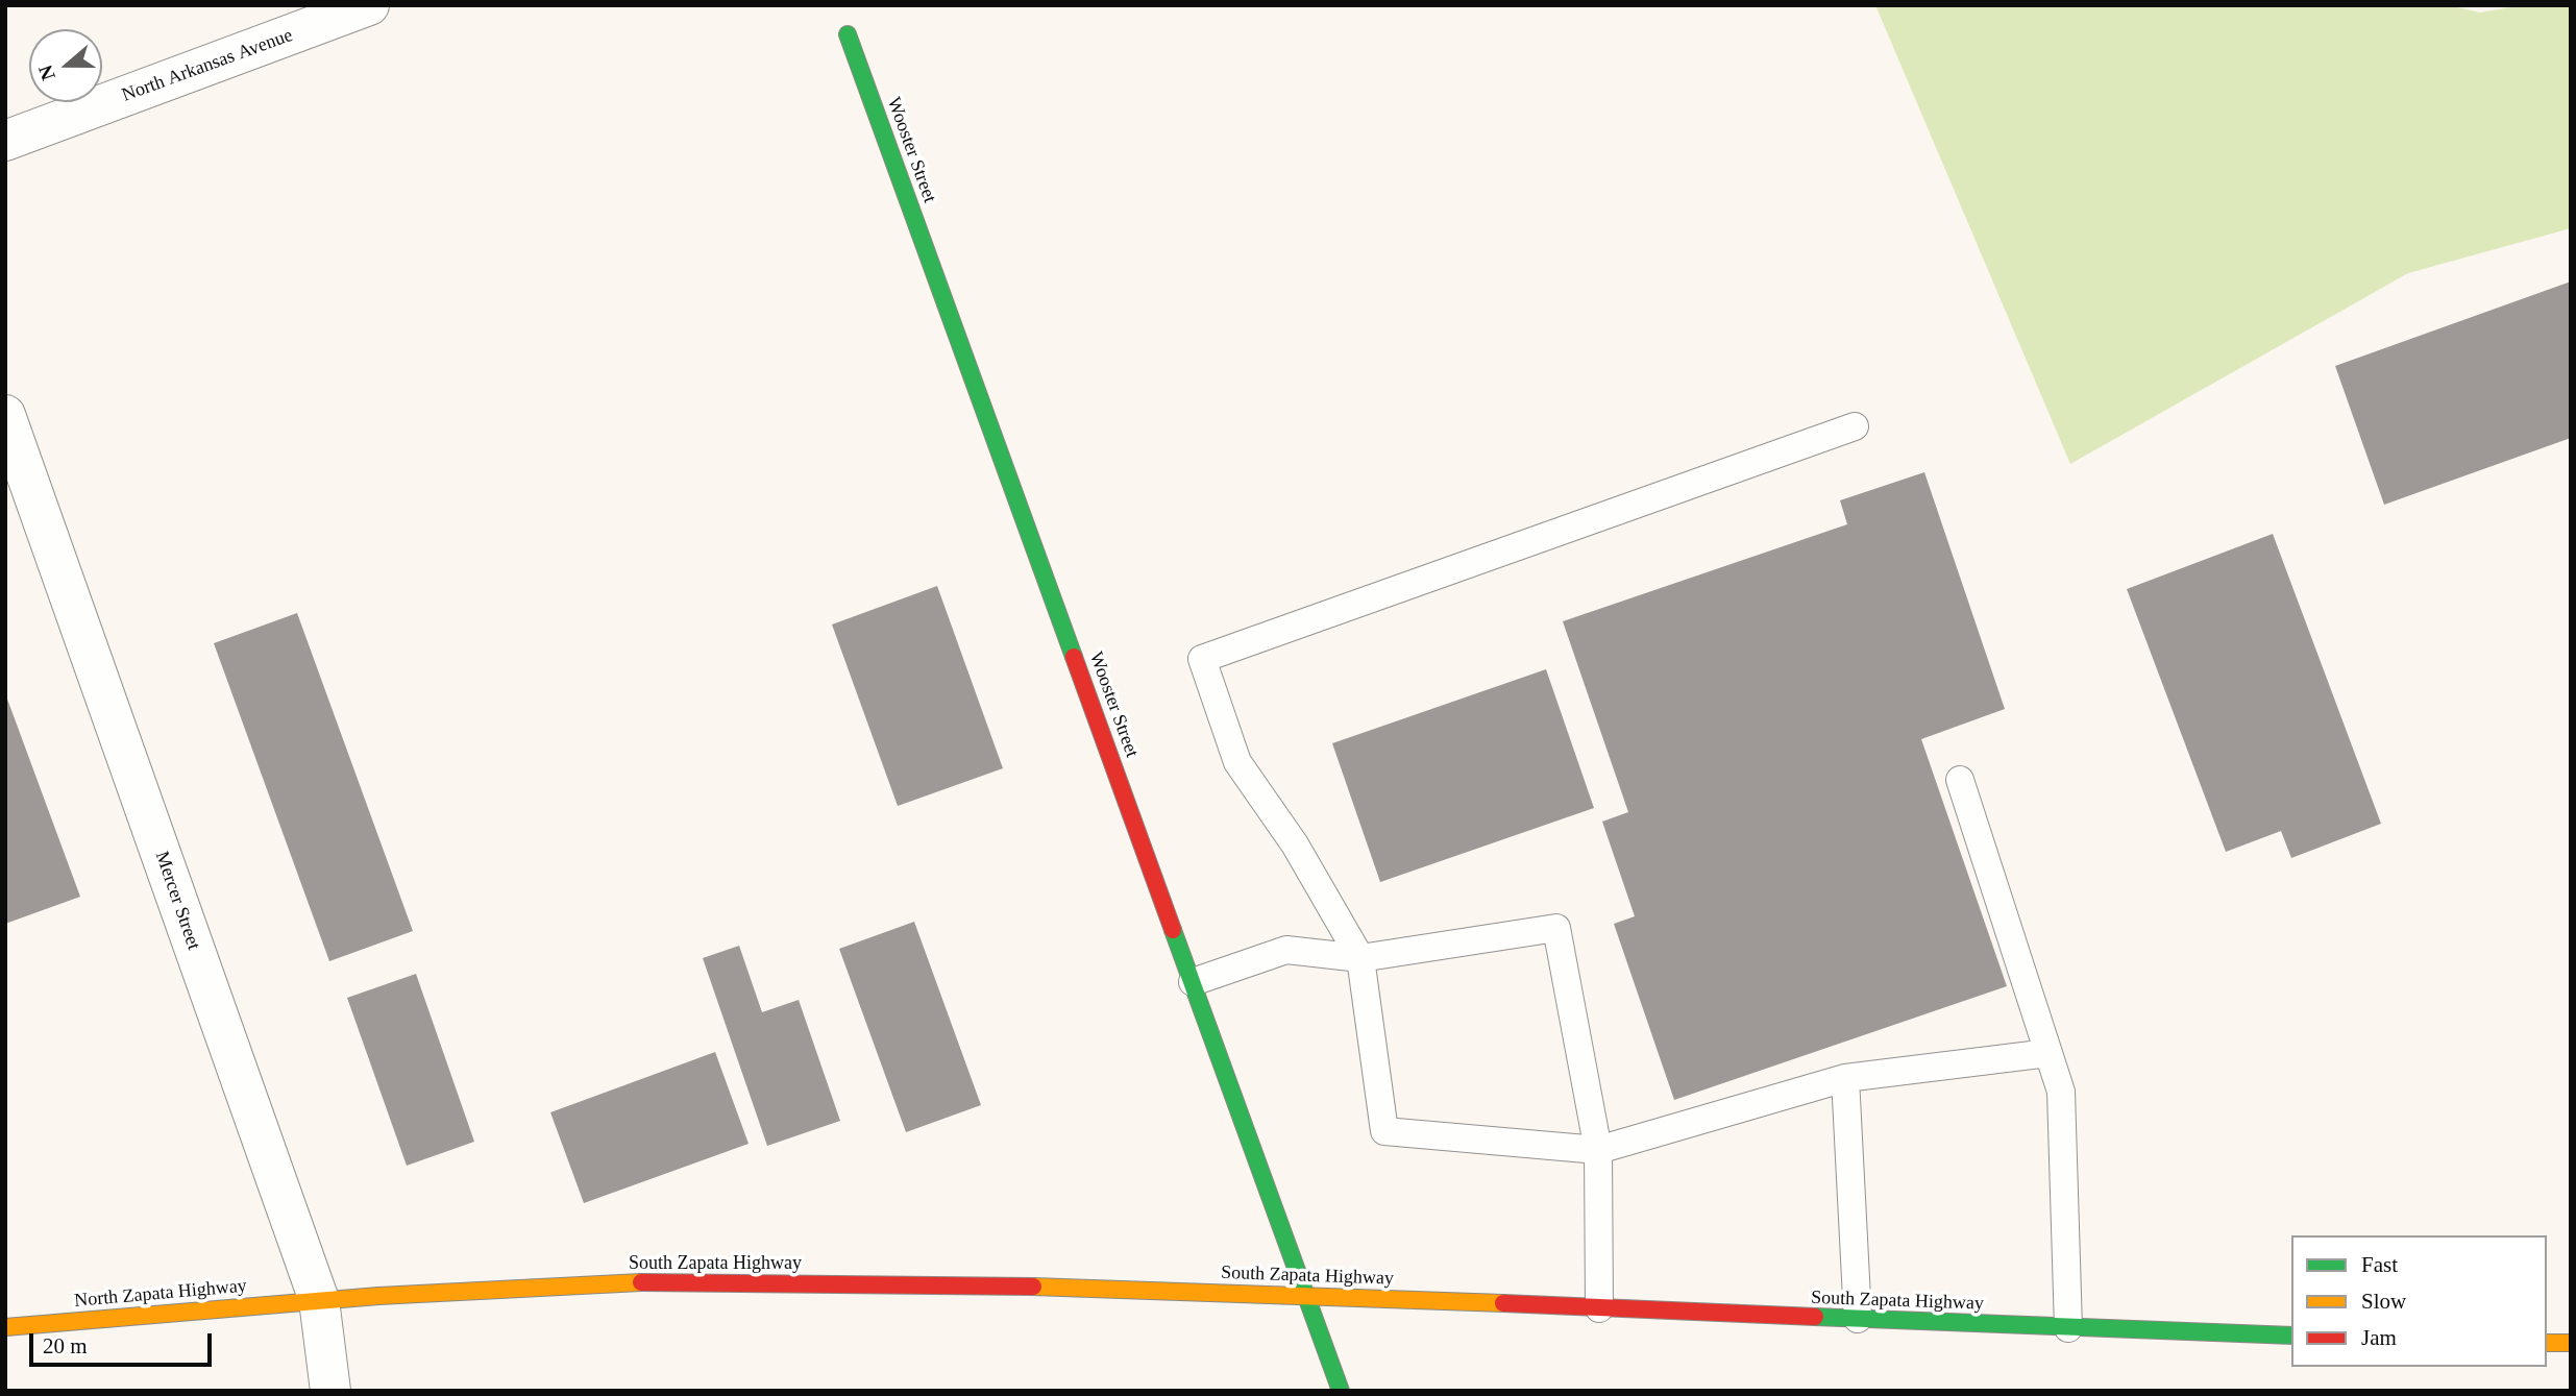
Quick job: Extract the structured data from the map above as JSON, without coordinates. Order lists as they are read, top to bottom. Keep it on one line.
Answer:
{"streets":{"main road":["Wooster Street","South Zapata Highway","North Zapata Highway"],"street":["North Arkansas Avenue","Mercer Street"]},"crossings":[["Wooster Street","South Zapata Highway"],["Mercer Street","South Zapata Highway"],["Mercer Street","North Zapata Highway"],["South Zapata Highway","North Zapata Highway"]],"legend":["Fast","Slow","Jam"],"scale_bar":"20 m","north":"left"}
